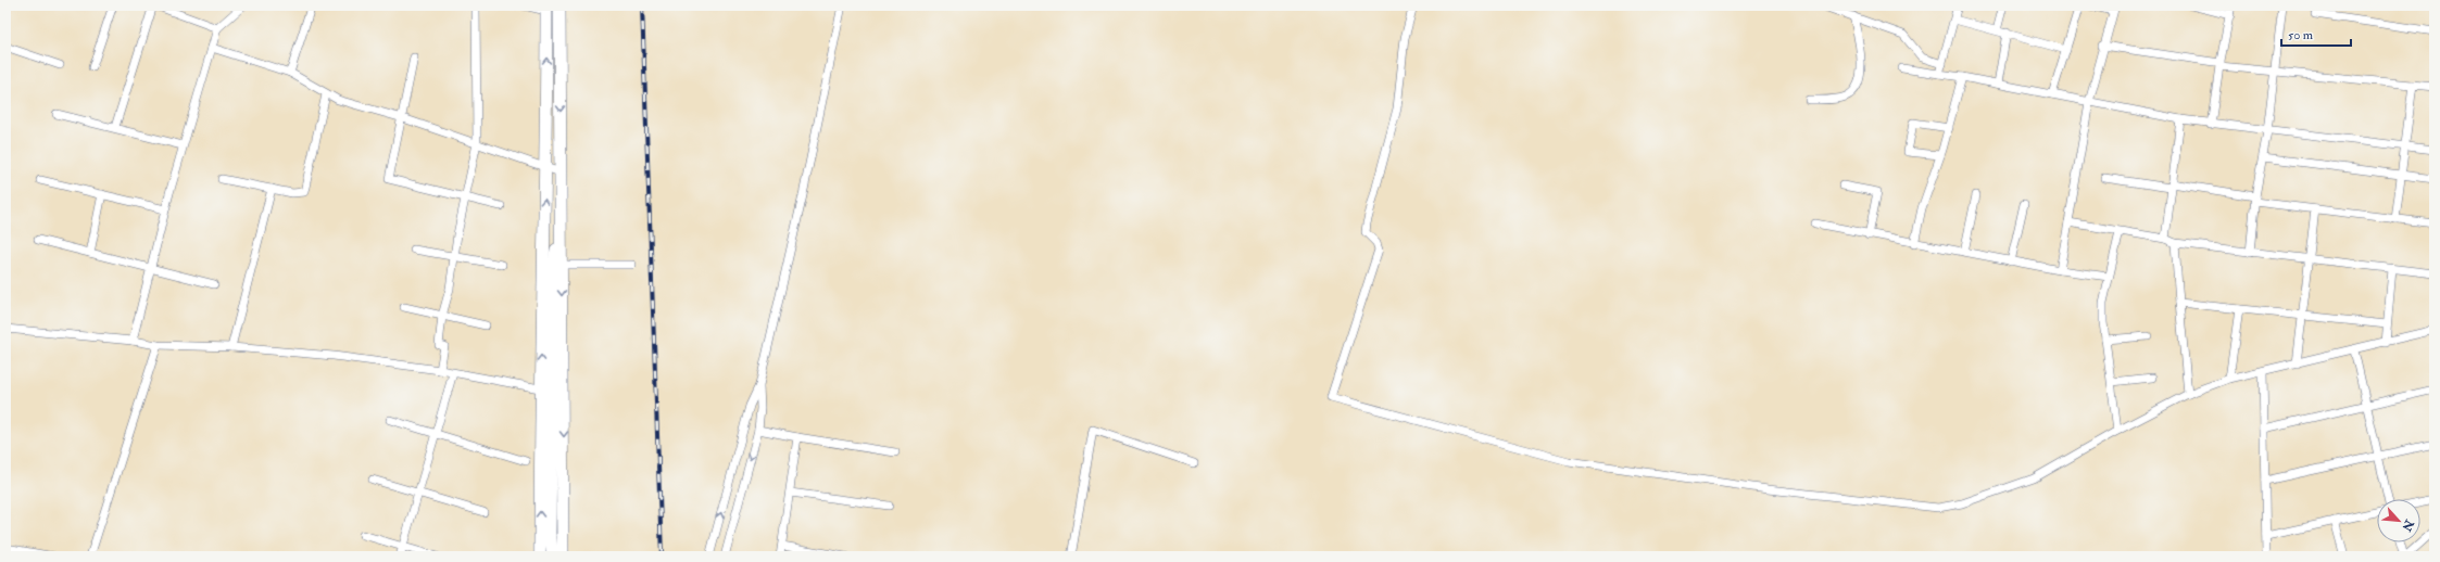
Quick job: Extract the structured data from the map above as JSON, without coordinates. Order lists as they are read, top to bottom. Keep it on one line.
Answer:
{"scale_bar":"50 m","north":"bottom right"}
